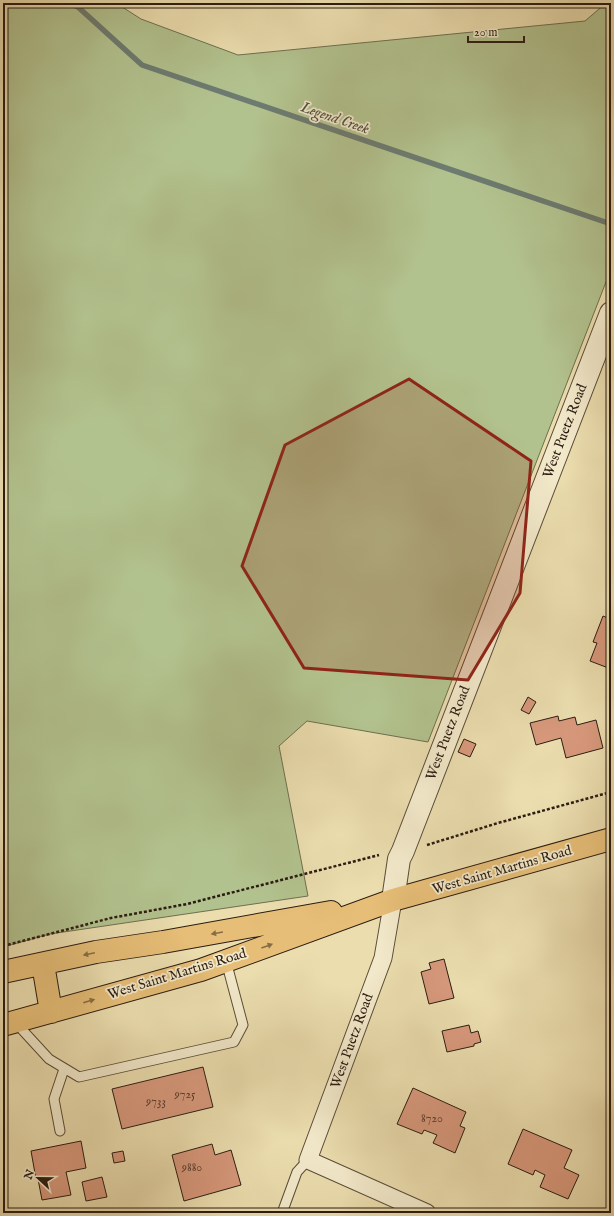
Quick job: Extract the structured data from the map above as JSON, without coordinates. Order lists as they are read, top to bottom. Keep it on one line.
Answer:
{"streets":{"main road":["West Saint Martins Road"],"street":["West Puetz Road"]},"crossings":[["West Puetz Road","West Saint Martins Road"]],"water":["Legend Creek"],"house_numbers":["9725","9733","8720","9880"],"scale_bar":"20 m","north":"left"}
